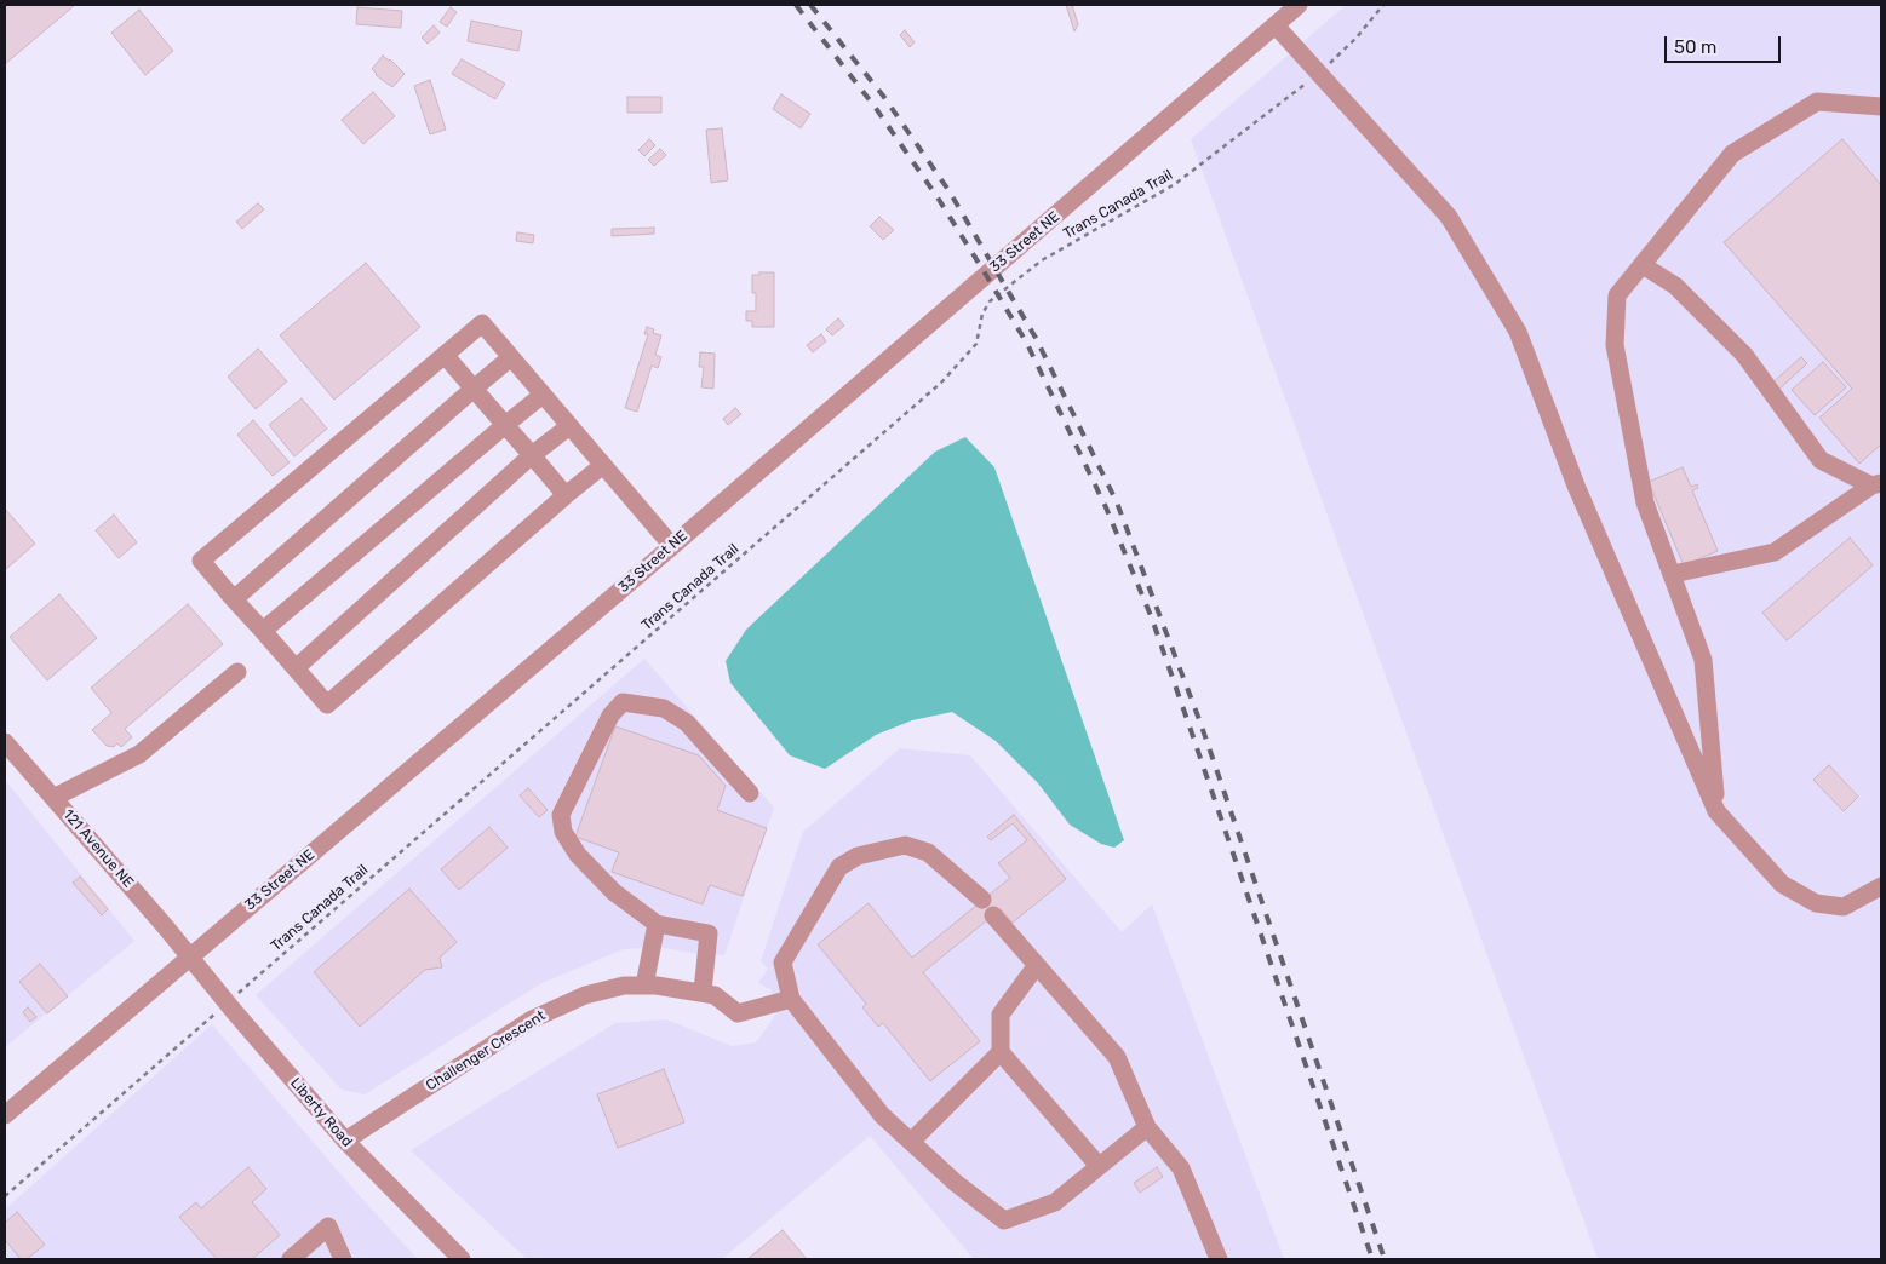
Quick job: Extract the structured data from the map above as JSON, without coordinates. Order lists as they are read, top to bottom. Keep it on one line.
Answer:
{"streets":{"street":["33 Street NE","121 Avenue NE","Challenger Crescent","Liberty Road"],"path":["Trans Canada Trail"]},"crossings":[["Trans Canada Trail","Liberty Road"],["33 Street NE","121 Avenue NE"],["33 Street NE","Liberty Road"],["121 Avenue NE","Liberty Road"],["Challenger Crescent","Liberty Road"]],"scale_bar":"50 m"}
